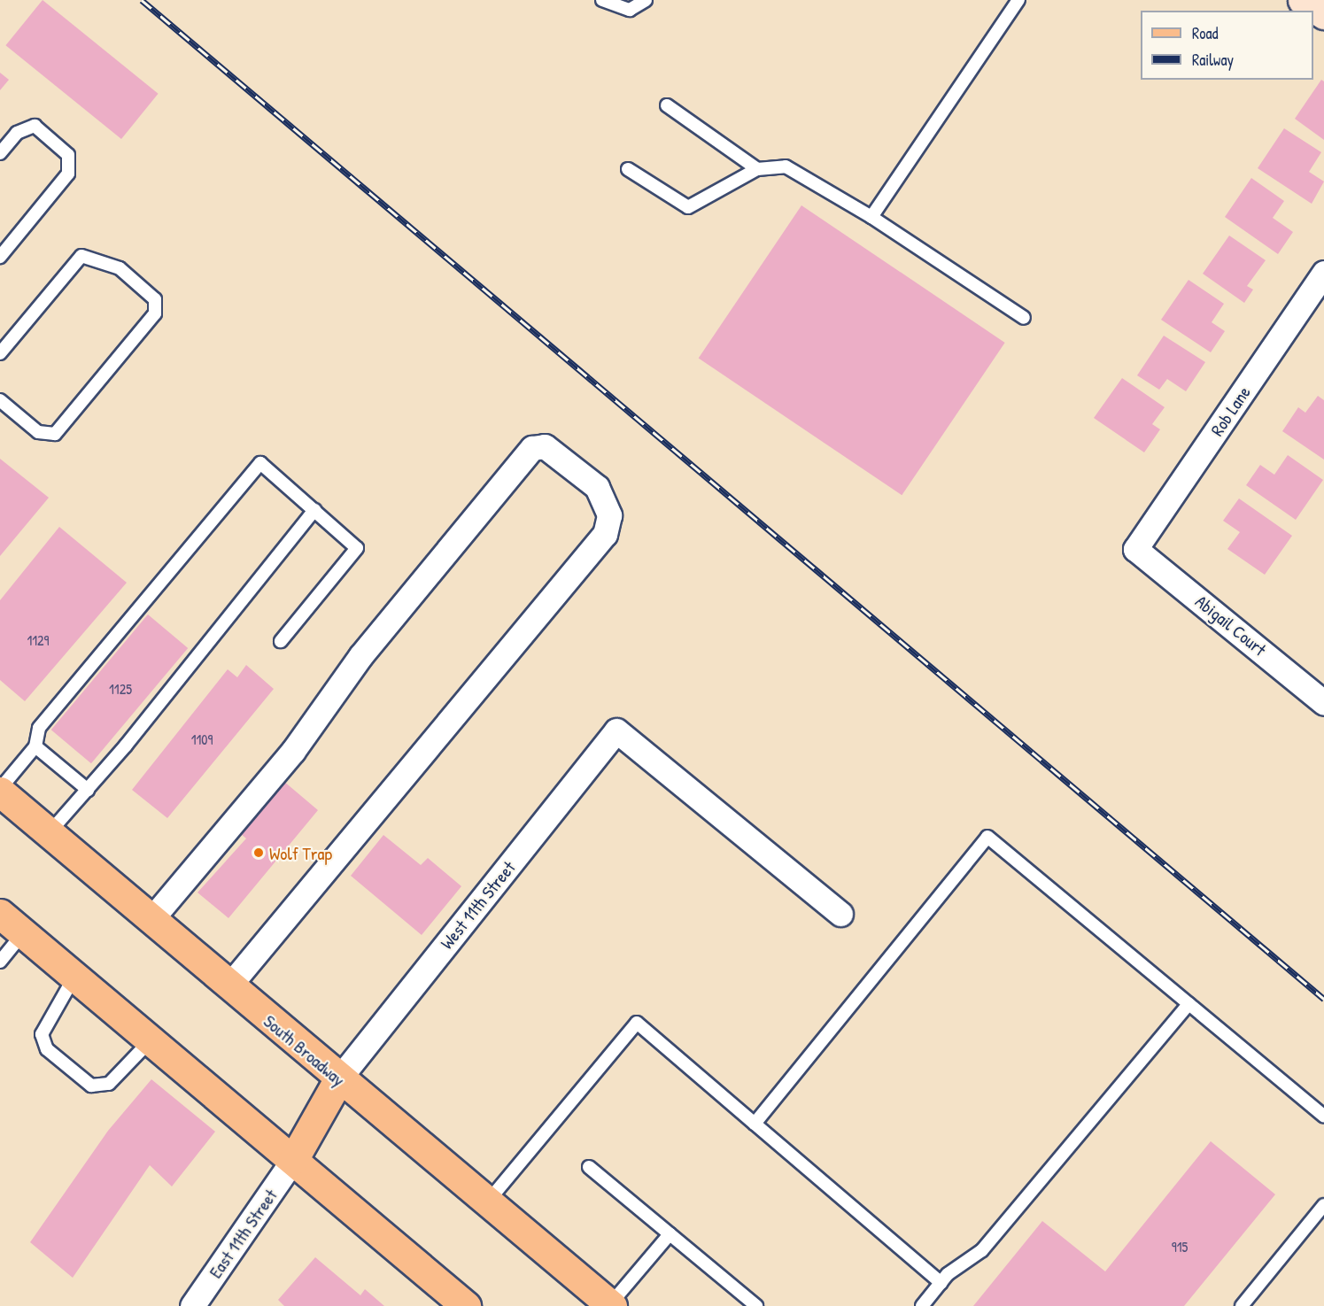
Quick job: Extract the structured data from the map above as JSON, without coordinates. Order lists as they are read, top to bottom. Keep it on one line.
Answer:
{"streets":{"main road":["South Broadway"],"street":["Rob Lane","Abigail Court","West 11th Street","East 11th Street"]},"crossings":[["Rob Lane","Abigail Court"],["West 11th Street","South Broadway"]],"places":["Wolf Trap"],"house_numbers":["1129","1125","1109","915"],"legend":["Road","Railway"]}
